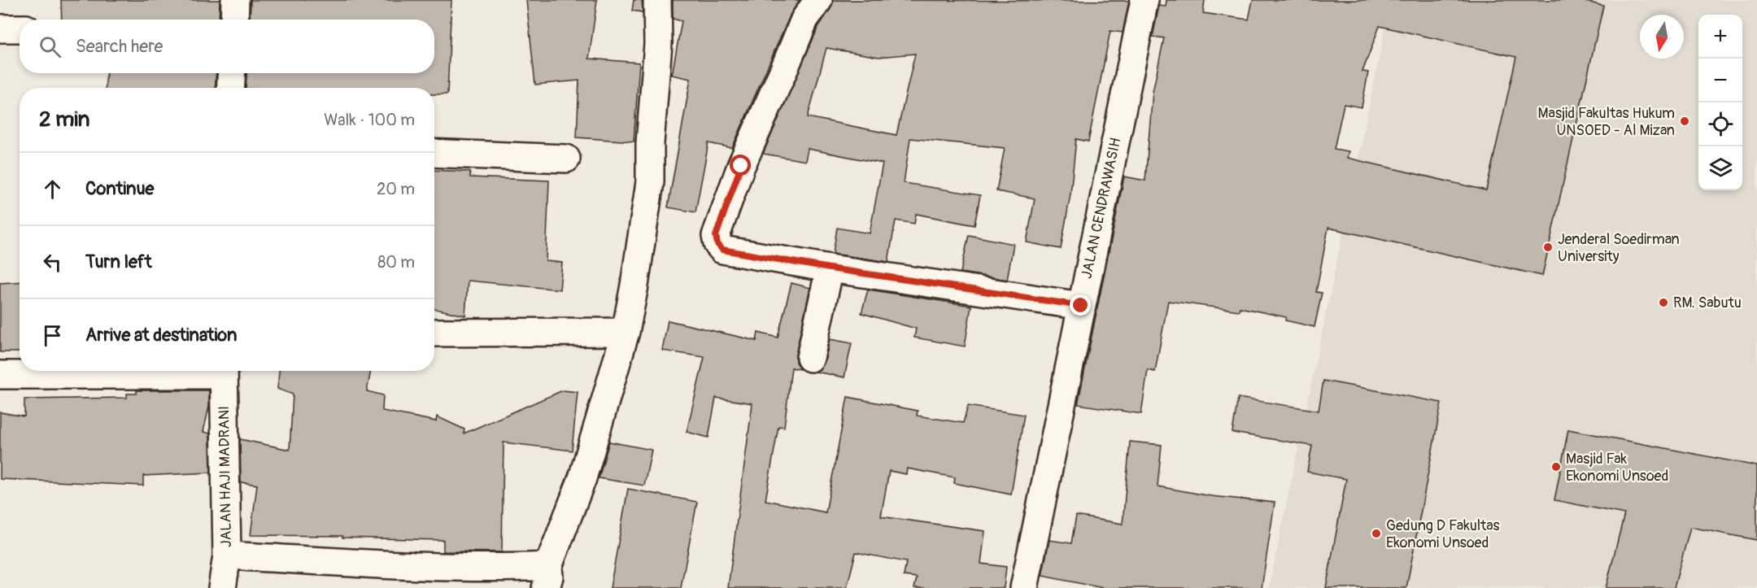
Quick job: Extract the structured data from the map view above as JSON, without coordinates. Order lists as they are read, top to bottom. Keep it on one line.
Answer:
{"streets":{"street":["JALAN CENDRAWASIH","JALAN HAJI MADRANI"]},"places":["Masjid Fakultas Hukum UNSOED - Al Mizan","Jenderal Soedirman University","RM. Sabutu","Masjid Fak Ekonomi Unsoed","Gedung D Fakultas Ekonomi Unsoed"],"north":"bottom","page":{"map_buttons":["+","−"],"search":"Search here","heading":["2 min","Walk · 100 m"],"list":[["Continue","20 m"],["Turn left","80 m"],"Arrive at destination"]}}
